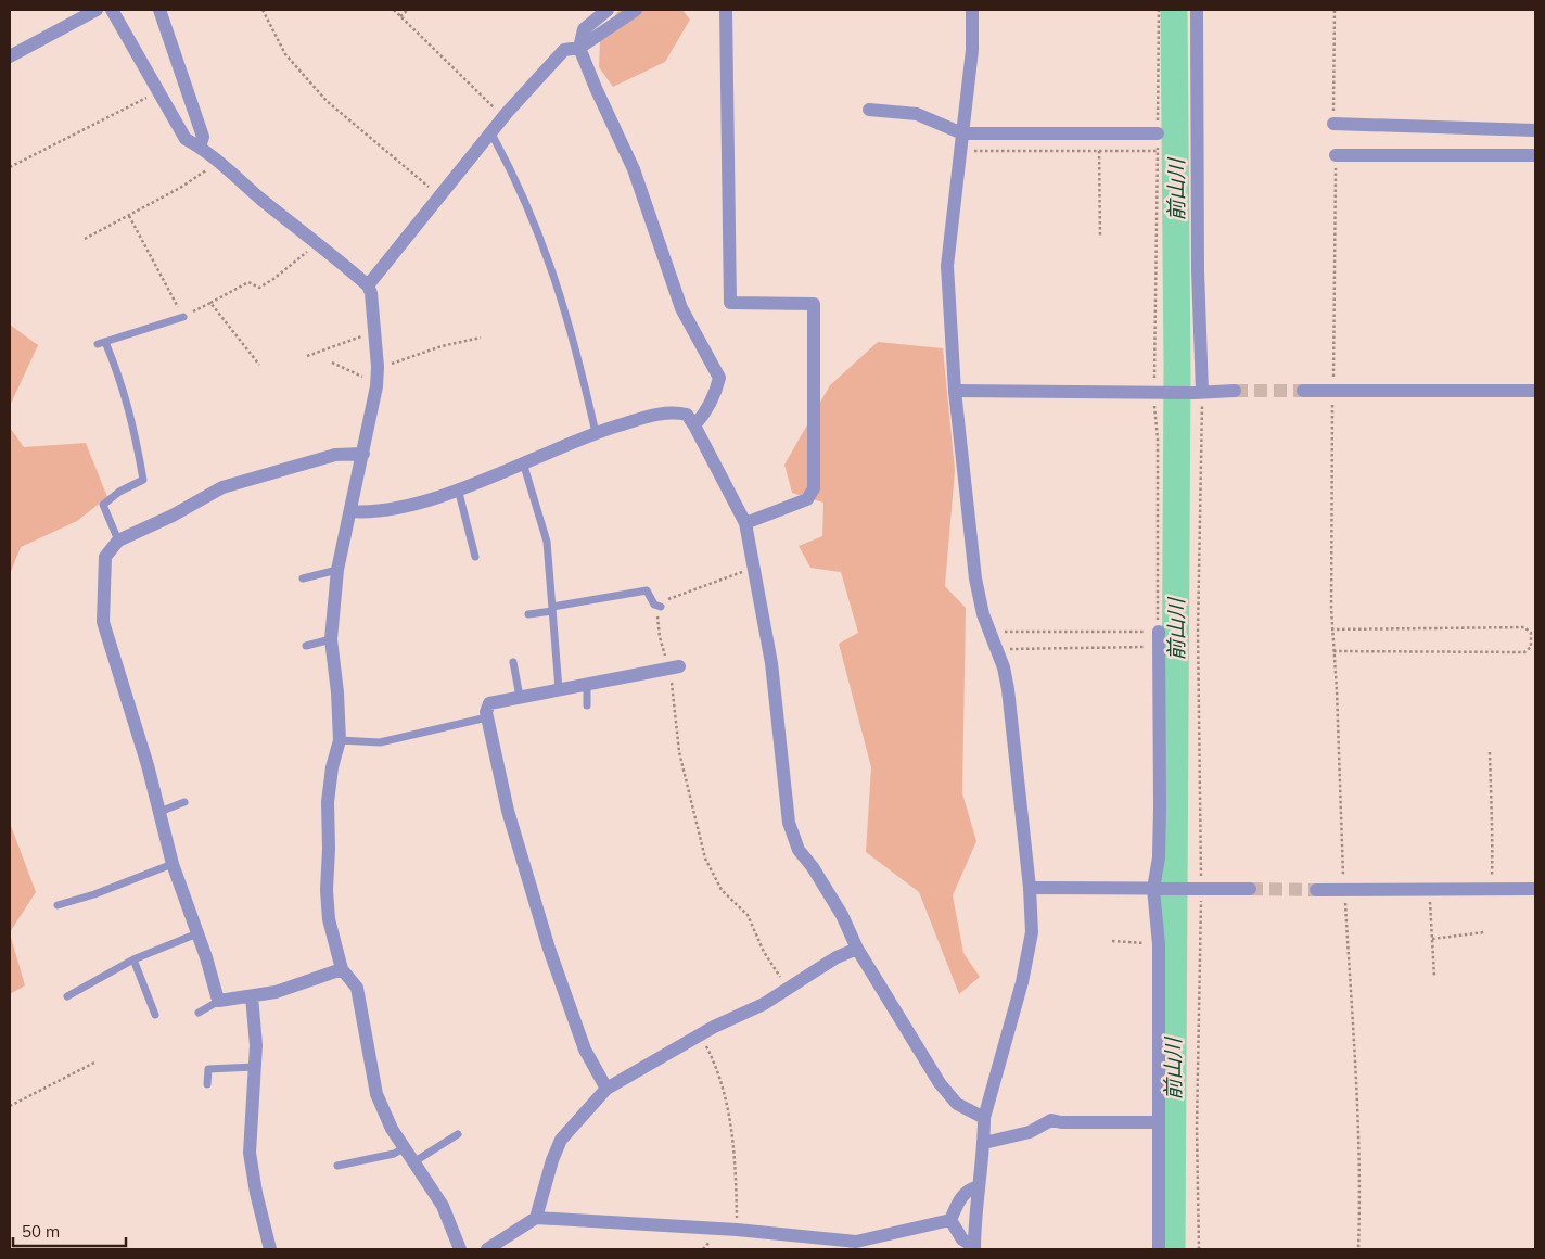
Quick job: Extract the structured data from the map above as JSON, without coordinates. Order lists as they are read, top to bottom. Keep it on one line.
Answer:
{"water":["前山川"],"scale_bar":"50 m"}
